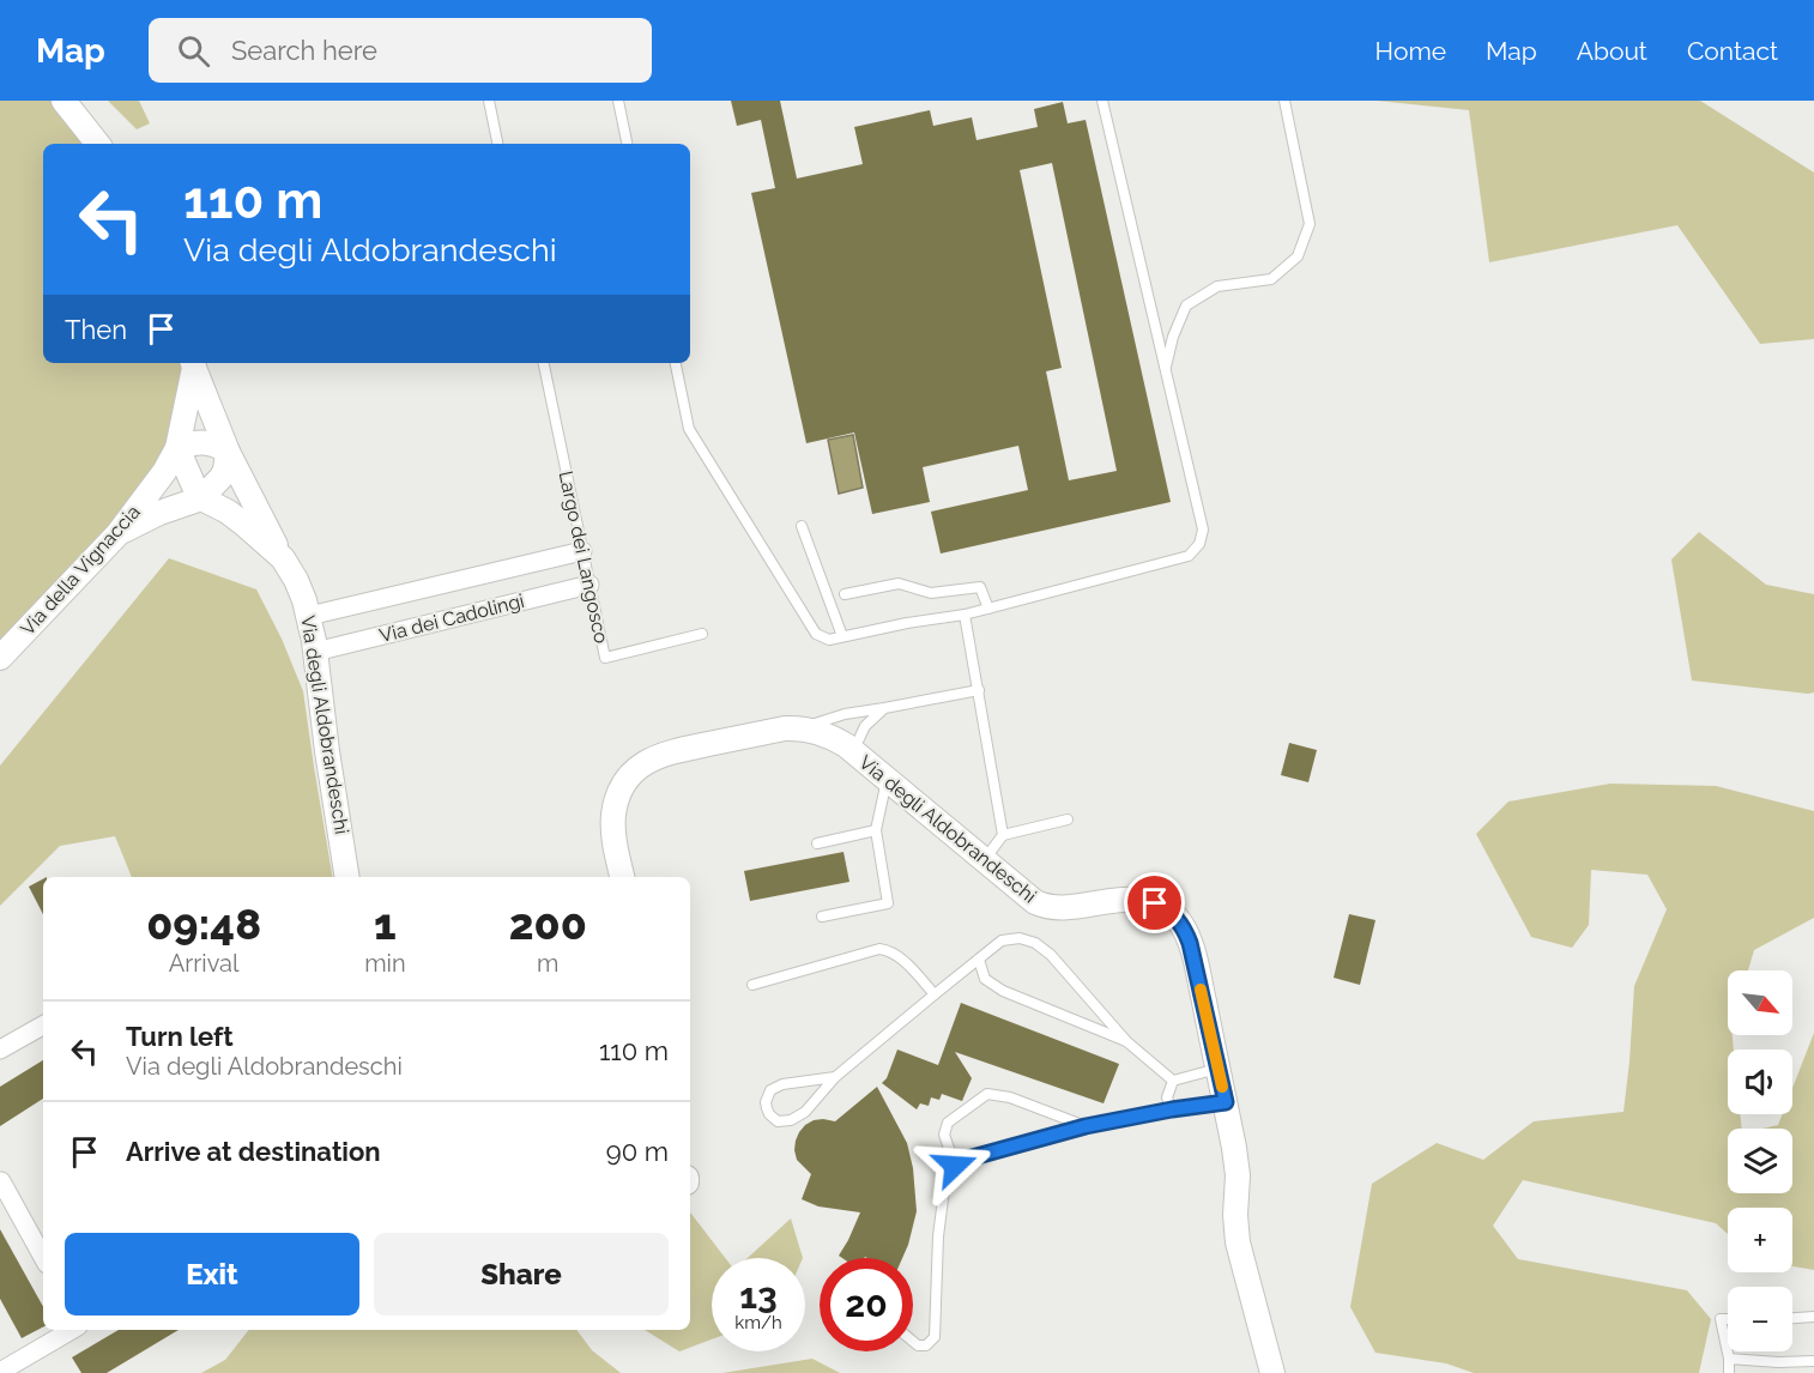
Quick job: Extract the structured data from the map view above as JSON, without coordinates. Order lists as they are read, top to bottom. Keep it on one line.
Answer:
{"streets":{"street":["Via della Vignaccia","Via dei Cadolingi","Via degli Aldobrandeschi"],"lane":["Largo dei Langosco"]},"crossings":[["Largo dei Langosco","Via dei Cadolingi"],["Via dei Cadolingi","Via degli Aldobrandeschi"]],"north":"bottom right","page":{"header":"Map","search":"Search here","nav":["Home","Map","About","Contact"],"turn":["110 m","Via degli Aldobrandeschi"],"then":"Then","eta":["09:48","Arrival","1","min","200","m"],"map_buttons":["+","−"],"list":[{"name":"Turn left","note":"Via degli Aldobrandeschi","value":"110 m"},{"name":"Arrive at destination","value":"90 m"}],"buttons":["Exit","Share"],"speed":"13 km/h","limit":"20"}}
